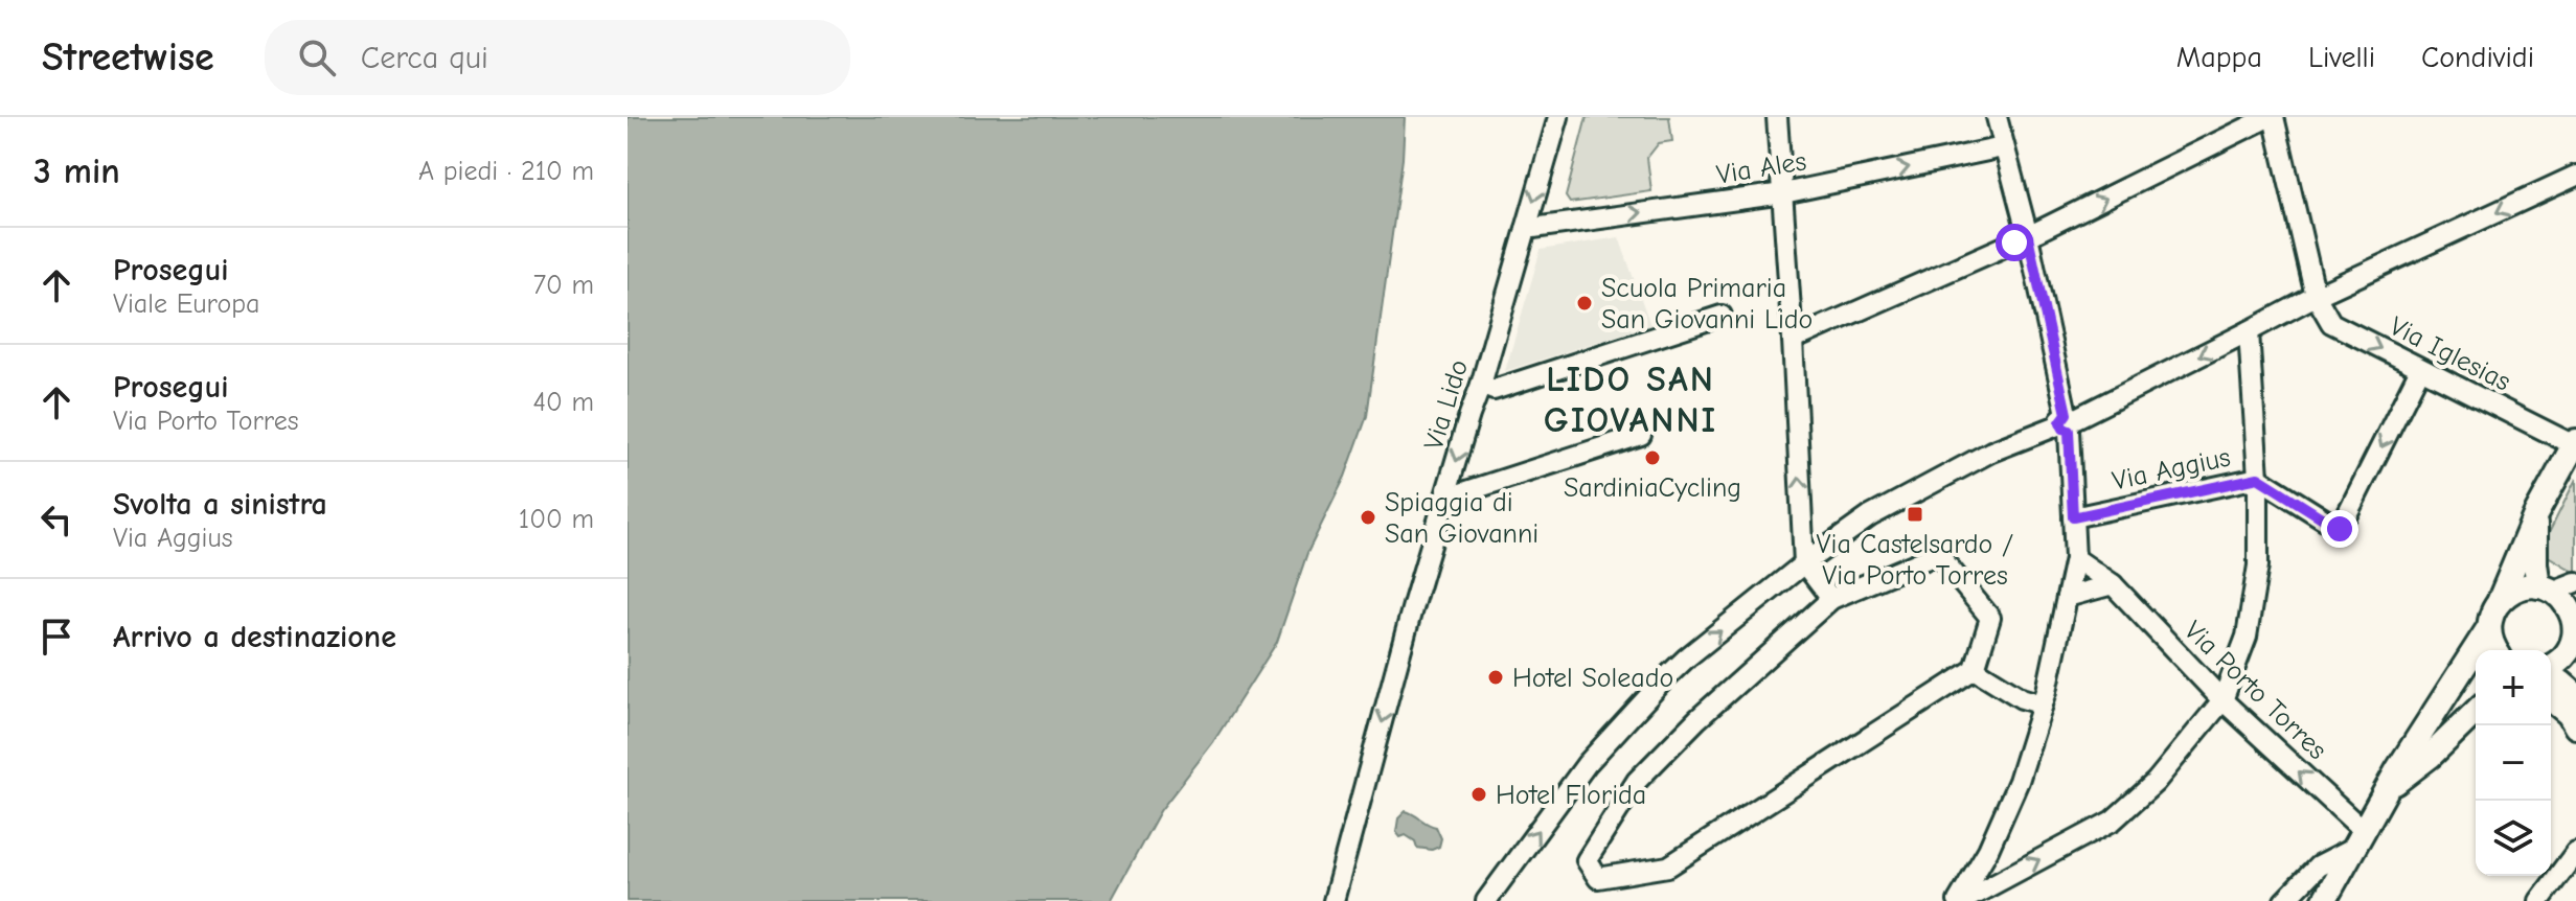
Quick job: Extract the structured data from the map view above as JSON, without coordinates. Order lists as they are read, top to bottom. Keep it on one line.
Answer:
{"streets":{"street":["Via Ales","Via Iglesias","Via Lido","Via Aggius","Via Porto Torres"]},"crossings":[["Via Ales","Via Lido"],["Via Iglesias","Via Aggius"]],"one_way":["Via Iglesias","Via Lido","Via Porto Torres"],"districts":["LIDO SAN GIOVANNI"],"places":{"other":["Scuola Primaria San Giovanni Lido","SardiniaCycling","Spiaggia di San Giovanni","Hotel Soleado","Hotel Florida"],"transit":["Via Castelsardo / Via Porto Torres"]},"page":{"header":"Streetwise","search":"Cerca qui","nav":["Mappa","Livelli","Condividi"],"heading":["3 min","A piedi · 210 m"],"list":[["Prosegui","Viale Europa","70 m"],["Prosegui","Via Porto Torres","40 m"],["Svolta a sinistra","Via Aggius","100 m"],"Arrivo a destinazione"],"map_buttons":["+","−"]}}
